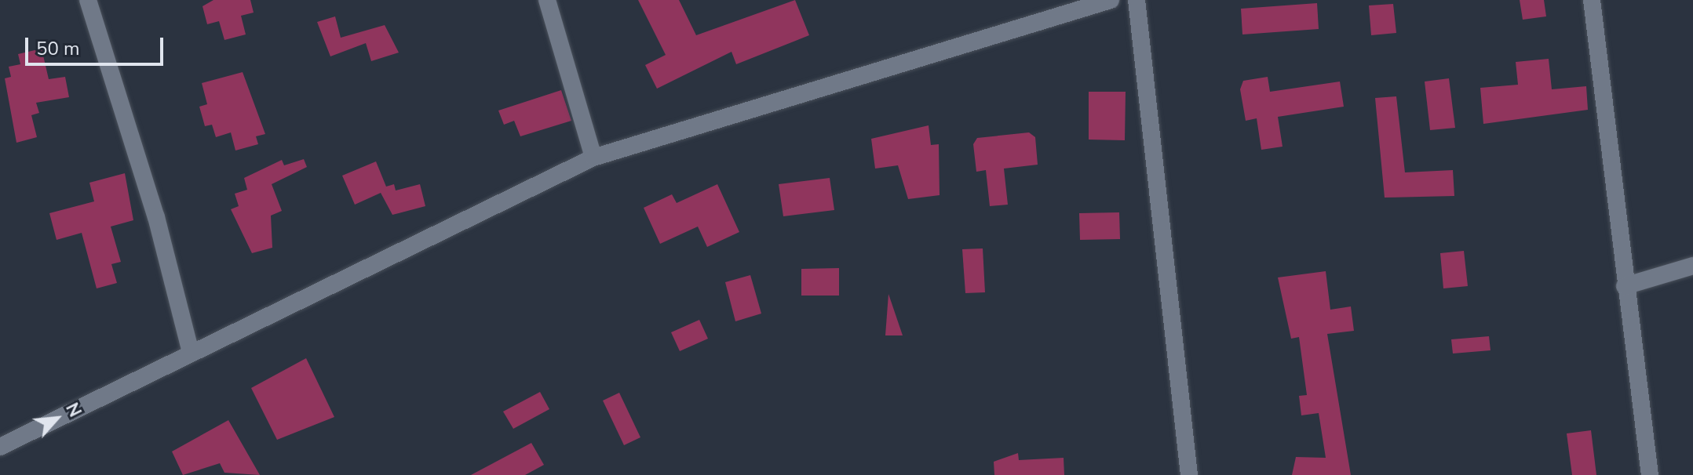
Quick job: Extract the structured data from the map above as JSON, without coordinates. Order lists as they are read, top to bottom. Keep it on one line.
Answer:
{"scale_bar":"50 m","north":"top right"}
